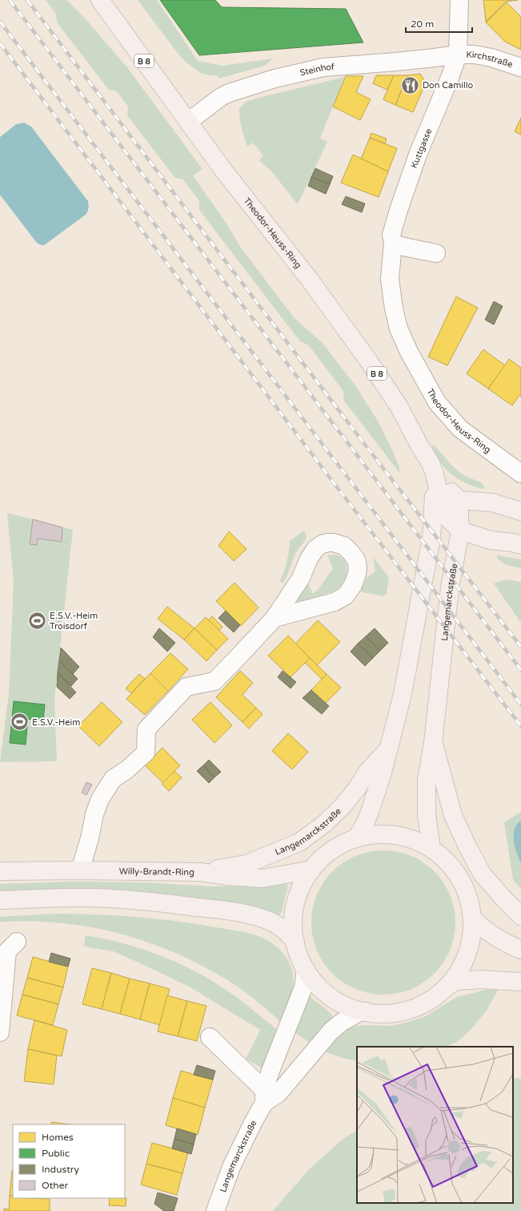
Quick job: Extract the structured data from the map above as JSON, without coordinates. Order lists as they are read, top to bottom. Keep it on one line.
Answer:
{"streets":{"main road":["B 8","Theodor-Heuss-Ring","Langemarckstraße","Willy-Brandt-Ring"],"street":["Kirchstraße","Steinhof","Kuttgasse"]},"crossings":[["Kirchstraße","Steinhof"],["Kirchstraße","Kuttgasse"],["Steinhof","Kuttgasse"],["Steinhof","Theodor-Heuss-Ring"],["Kuttgasse","Theodor-Heuss-Ring"],["Theodor-Heuss-Ring","Langemarckstraße"],["Langemarckstraße","Willy-Brandt-Ring"]],"places":{"restaurant":["Don Camillo"],"sports":["E.S.V.-Heim Troisdorf","E.S.V.-Heim"]},"legend":["Homes","Public","Industry","Other"],"scale_bar":"20 m"}
